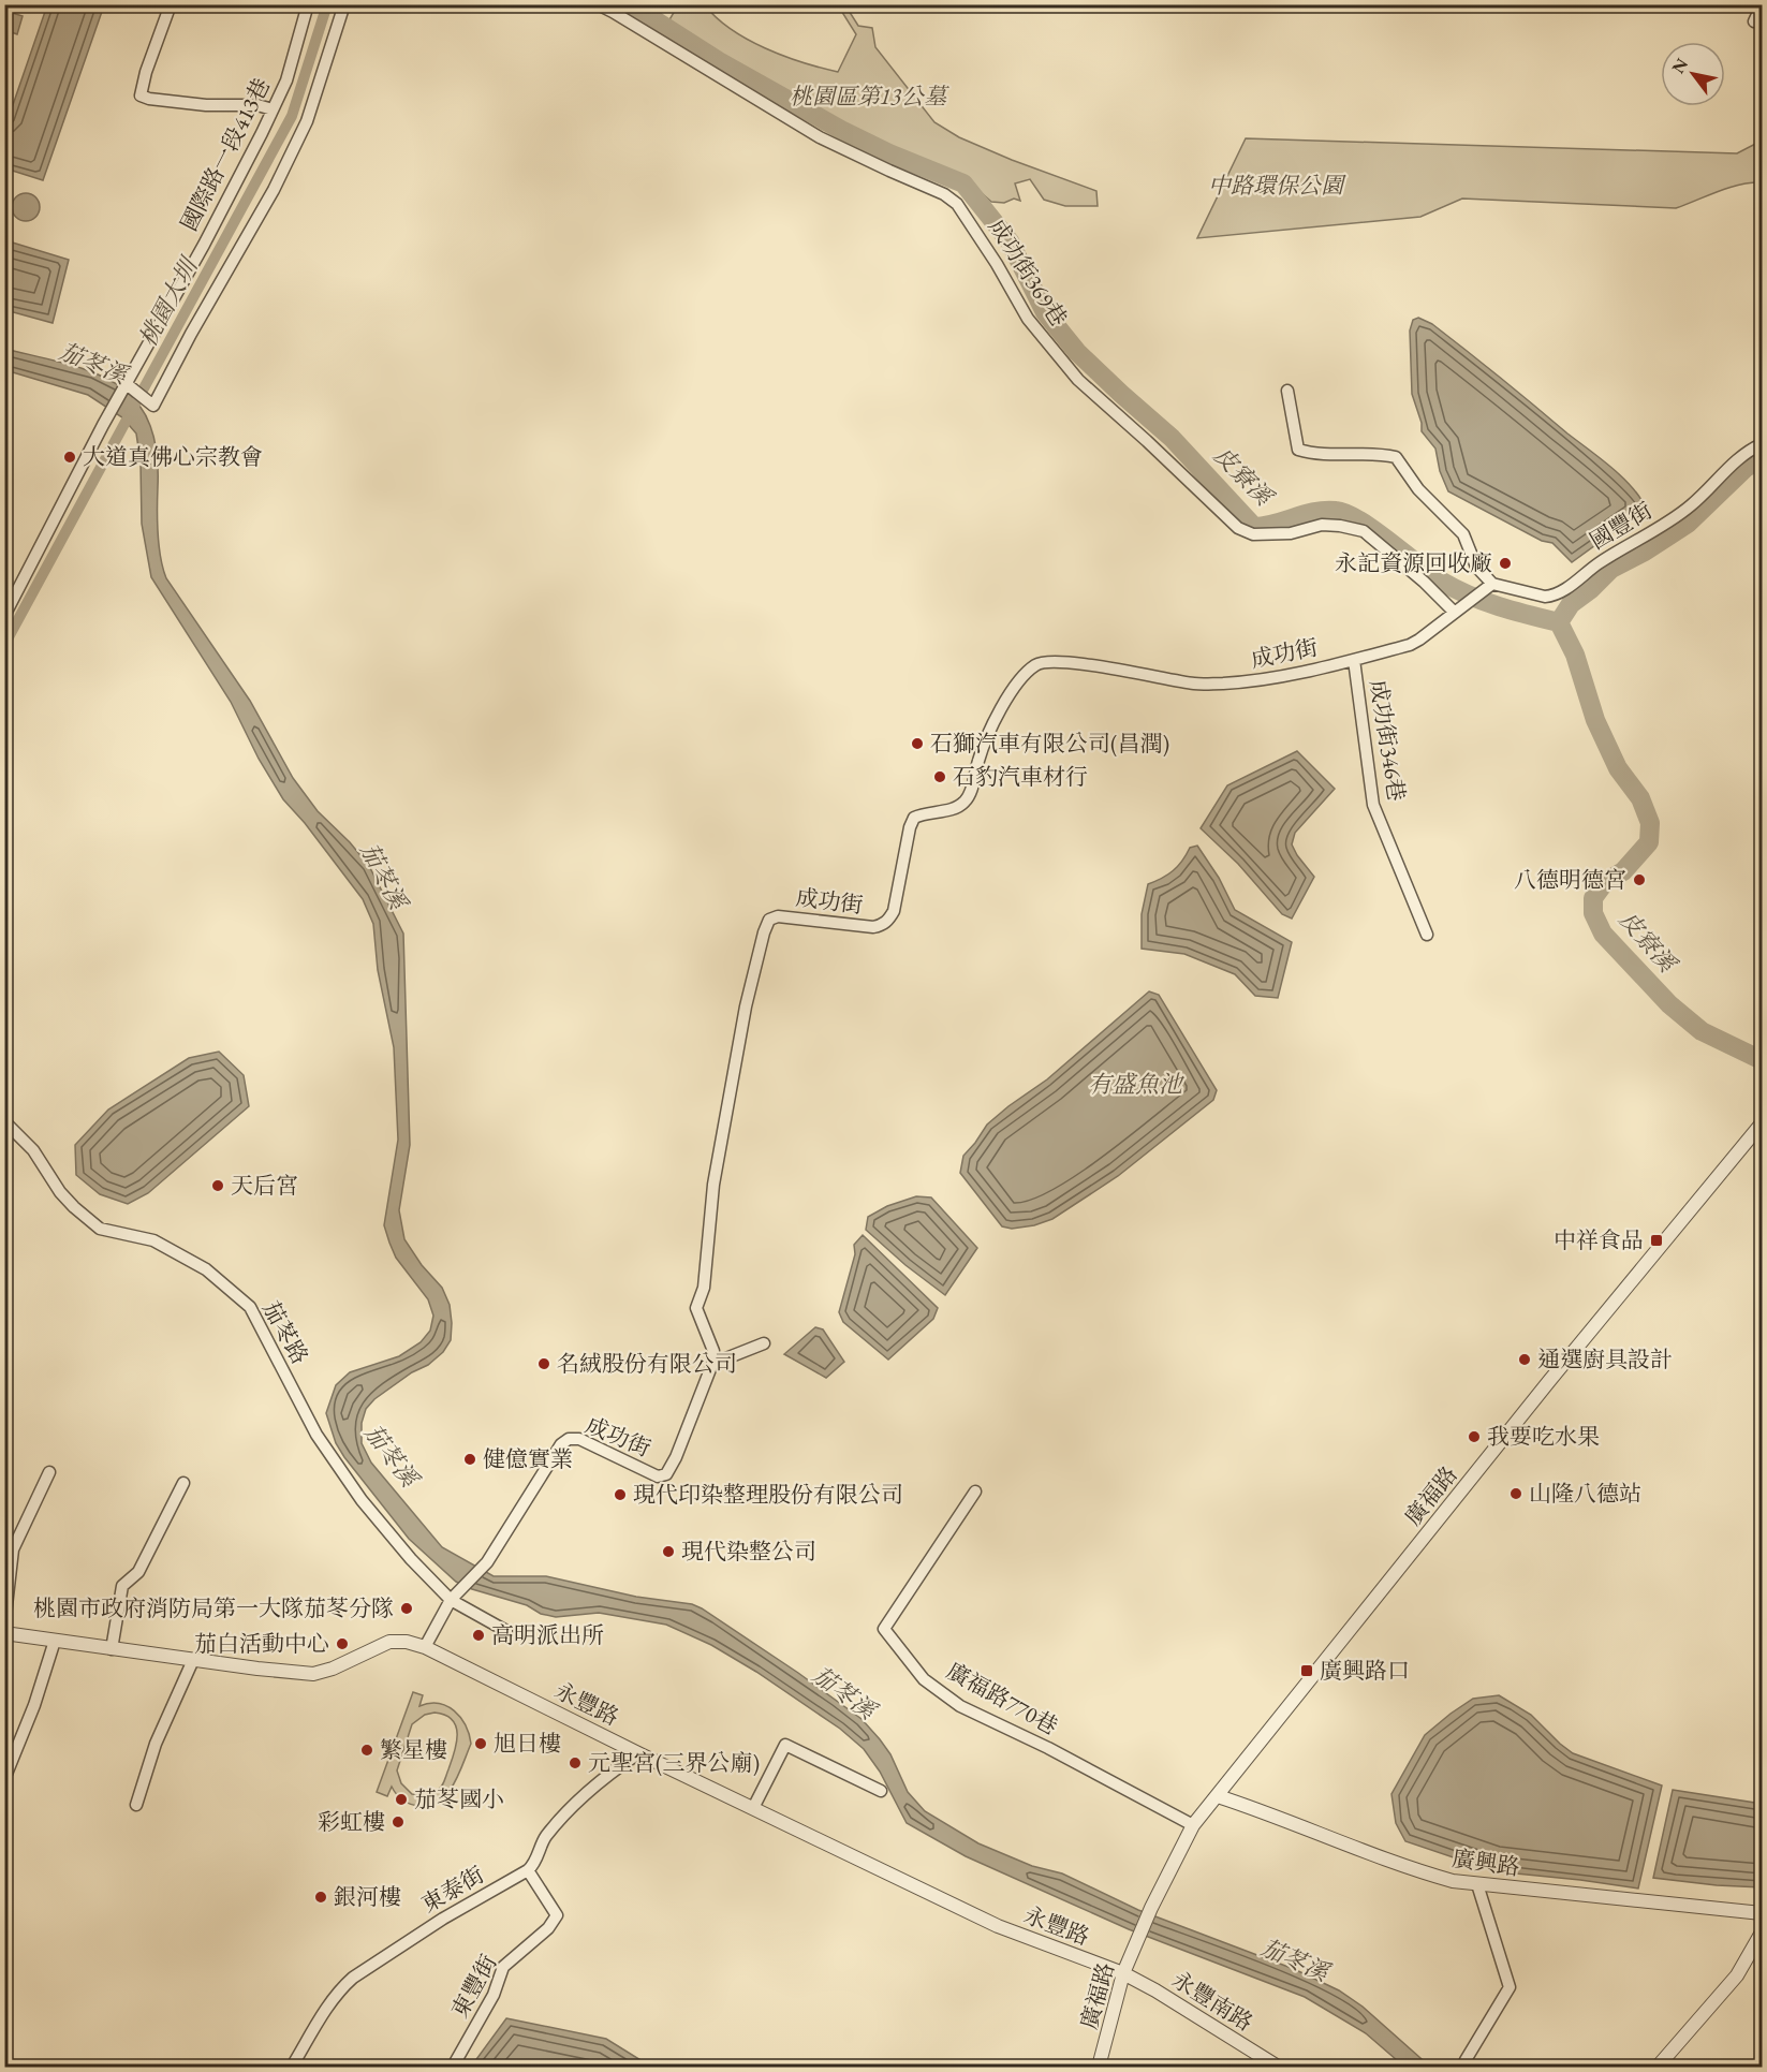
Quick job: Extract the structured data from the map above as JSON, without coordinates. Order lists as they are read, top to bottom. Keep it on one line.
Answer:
{"streets":{"street":["國際路一段413巷","成功街369巷","國豐街","成功街","成功街346巷","茄苳路","廣福路","廣福路770巷","永豐路","廣興路","東泰街","東豐街","永豐南路"]},"crossings":[["成功街369巷","成功街"],["國豐街","成功街"],["成功街","成功街346巷"],["成功街","茄苳路"],["廣福路","廣福路770巷"],["廣福路","永豐路"],["廣福路","廣興路"],["廣福路","永豐南路"],["永豐路","永豐南路"],["東泰街","東豐街"]],"water":["桃園大圳","茄苳溪","皮寮溪","有盛魚池"],"parks":["桃園區第13公墓","中路環保公園"],"places":{"other":["大道真佛心宗教會","永記資源回收廠","石獅汽車有限公司(昌潤)","石豹汽車材行","八德明德宮","天后宮","通選廚具設計","名絨股份有限公司","我要吃水果","健億實業","山隆八德站","現代印染整理股份有限公司","現代染整公司","桃園市政府消防局第一大隊茄苳分隊","高明派出所","茄白活動中心","旭日樓","繁星樓","元聖宮(三界公廟)","茄苳國小","彩虹樓","銀河樓"],"transit":["中祥食品","廣興路口"]},"north":"top left"}
